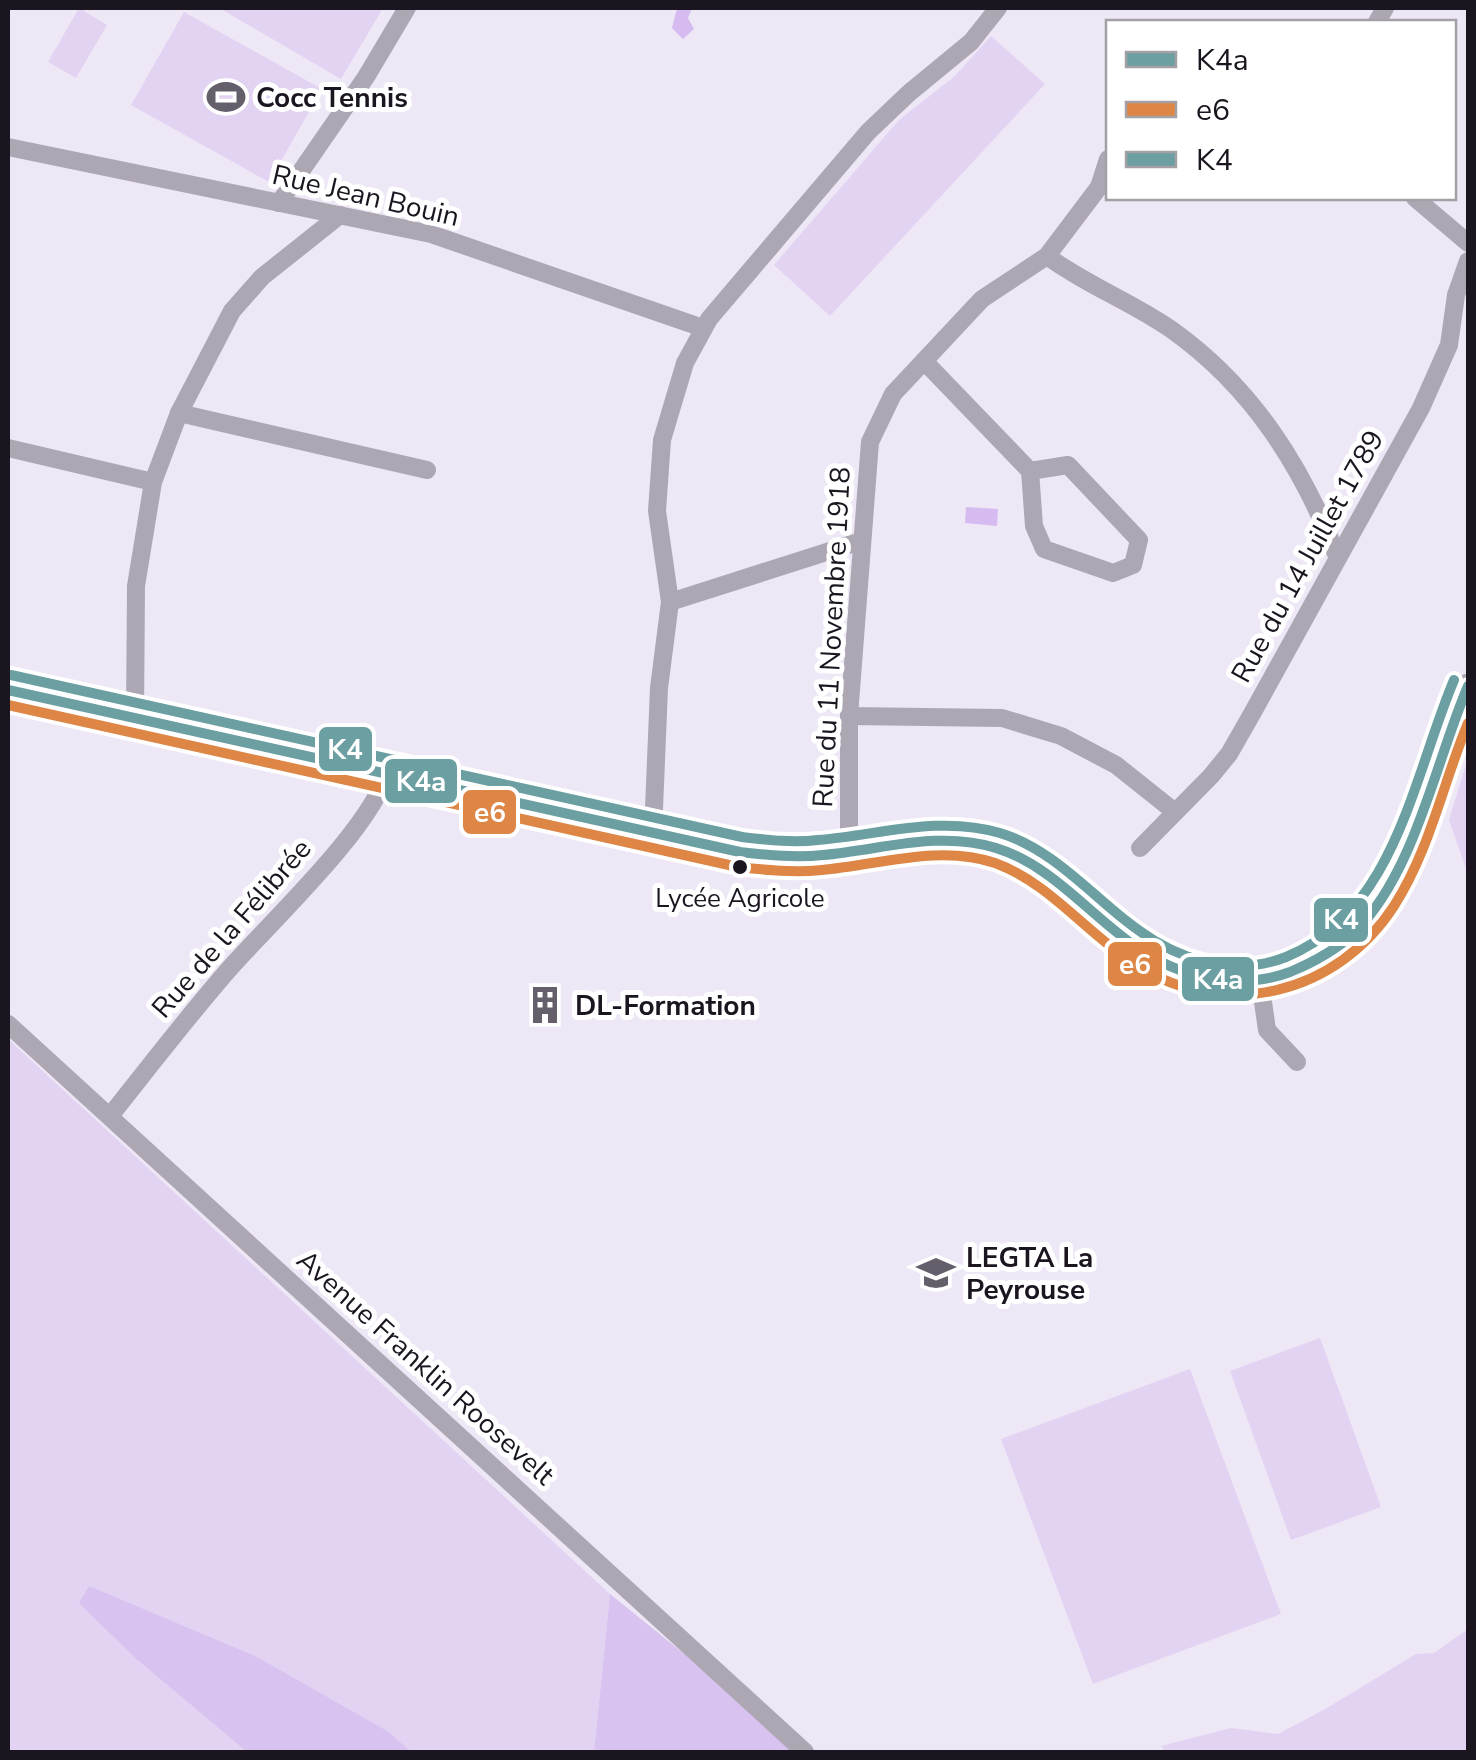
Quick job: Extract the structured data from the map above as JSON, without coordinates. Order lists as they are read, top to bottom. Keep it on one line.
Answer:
{"streets":{"street":["Rue Jean Bouin","Rue du 14 Juillet 1789","Rue du 11 Novembre 1918","Rue de la Félibrée","Avenue Franklin Roosevelt"]},"crossings":[["Rue de la Félibrée","Avenue Franklin Roosevelt"]],"places":{"sports":["Cocc Tennis"],"other":["Lycée Agricole"],"building":["DL-Formation"],"school or university":["LEGTA La Peyrouse"]},"lines":["transit line K4","transit line K4a","transit line e6"],"legend":["K4a","e6","K4"]}
